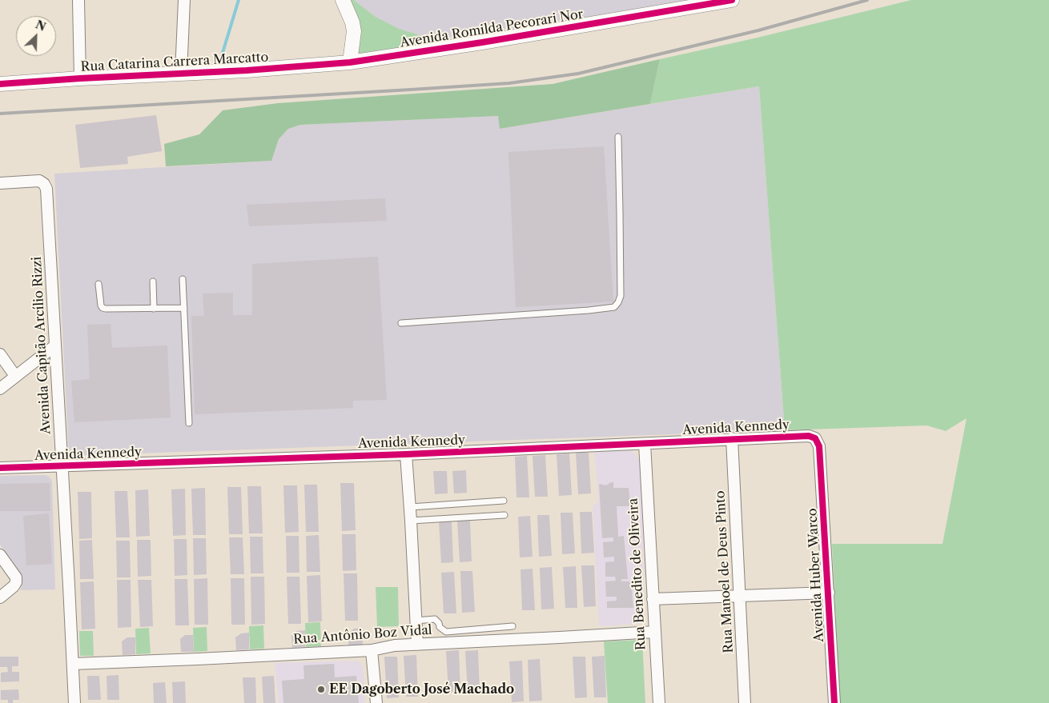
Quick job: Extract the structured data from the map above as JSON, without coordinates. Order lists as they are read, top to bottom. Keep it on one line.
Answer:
{"streets":{"street":["Avenida Romilda Pecorari Nor","Rua Catarina Carrera Marcatto","Avenida Capitão Arcílio Rizzi","Avenida Kennedy","Rua Manoel de Deus Pinto","Rua Benedito de Oliveira","Avenida Huber Warco","Rua Antônio Boz Vidal"]},"crossings":[["Avenida Romilda Pecorari Nor","Rua Catarina Carrera Marcatto"],["Avenida Capitão Arcílio Rizzi","Avenida Kennedy"],["Avenida Capitão Arcílio Rizzi","Rua Antônio Boz Vidal"],["Avenida Kennedy","Rua Manoel de Deus Pinto"],["Avenida Kennedy","Rua Benedito de Oliveira"],["Avenida Kennedy","Avenida Huber Warco"],["Rua Benedito de Oliveira","Rua Antônio Boz Vidal"]],"places":["EE Dagoberto José Machado"],"north":"top right"}
